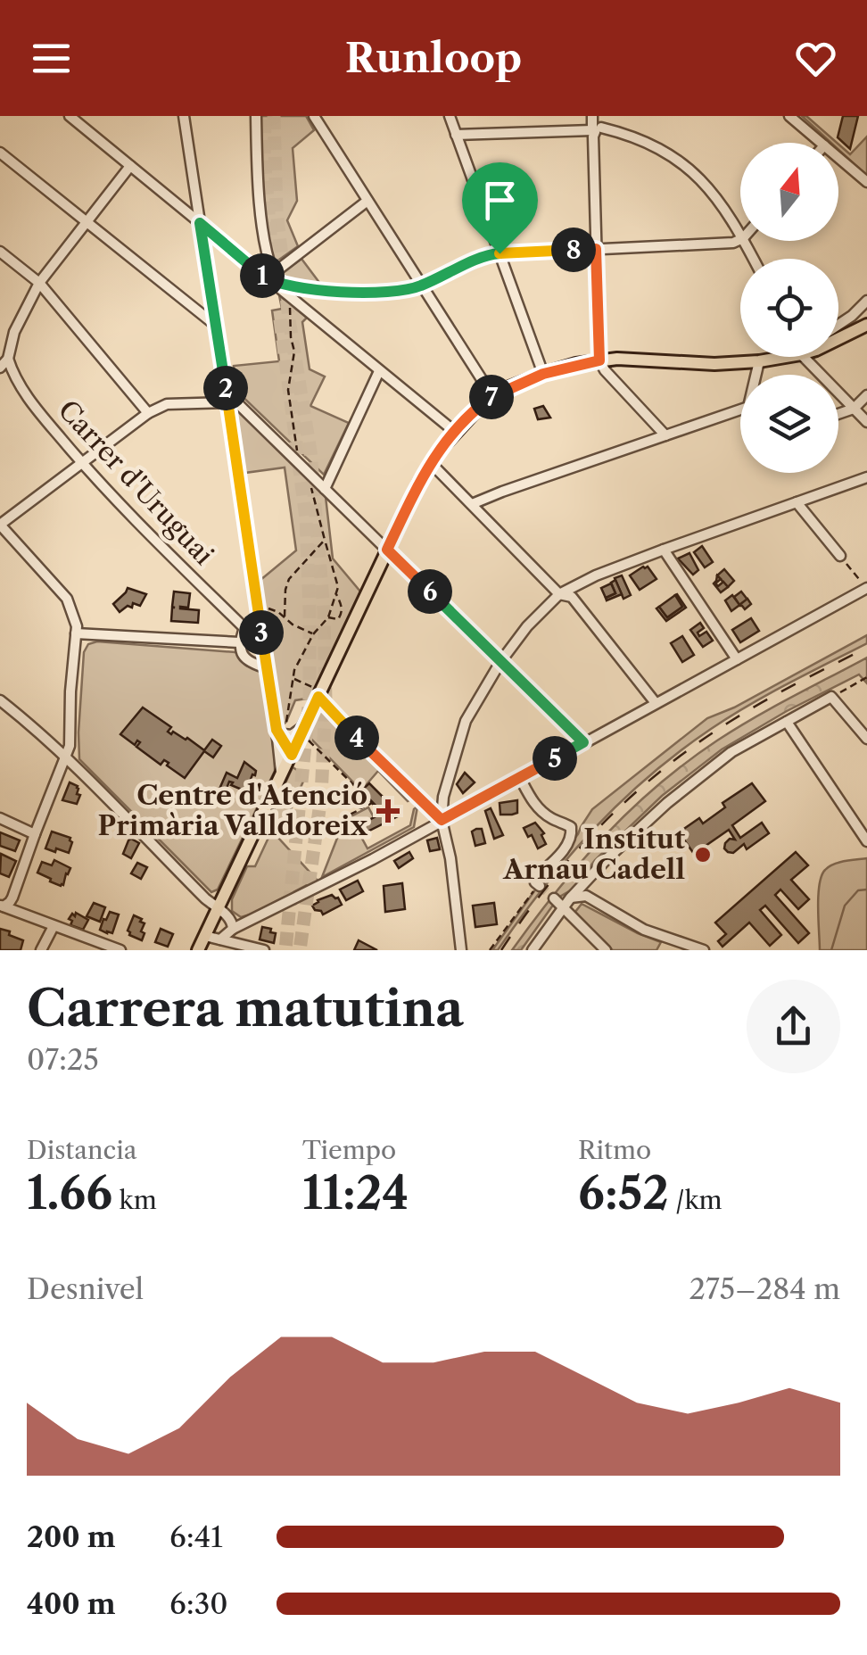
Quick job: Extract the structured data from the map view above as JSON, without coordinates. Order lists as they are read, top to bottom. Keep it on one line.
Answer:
{"streets":{"street":["Carrer d'Uruguai"]},"places":{"health":["Centre d'Atenció Primària Valldoreix"],"other":["Institut Arnau Cadell"]},"north":"top","page":{"header":"Runloop","pins":["8","1","2","7","6","3","4","5"],"heading":["Carrera matutina","07:25"],"stats":[["Distancia","1.66 km"],["Tiempo","11:24"],["Ritmo","6:52 /km"]],"chart":["Desnivel","275–284 m"],"list":[{"name":"200 m","note":"6:41"},{"name":"400 m","note":"6:30"}]}}
